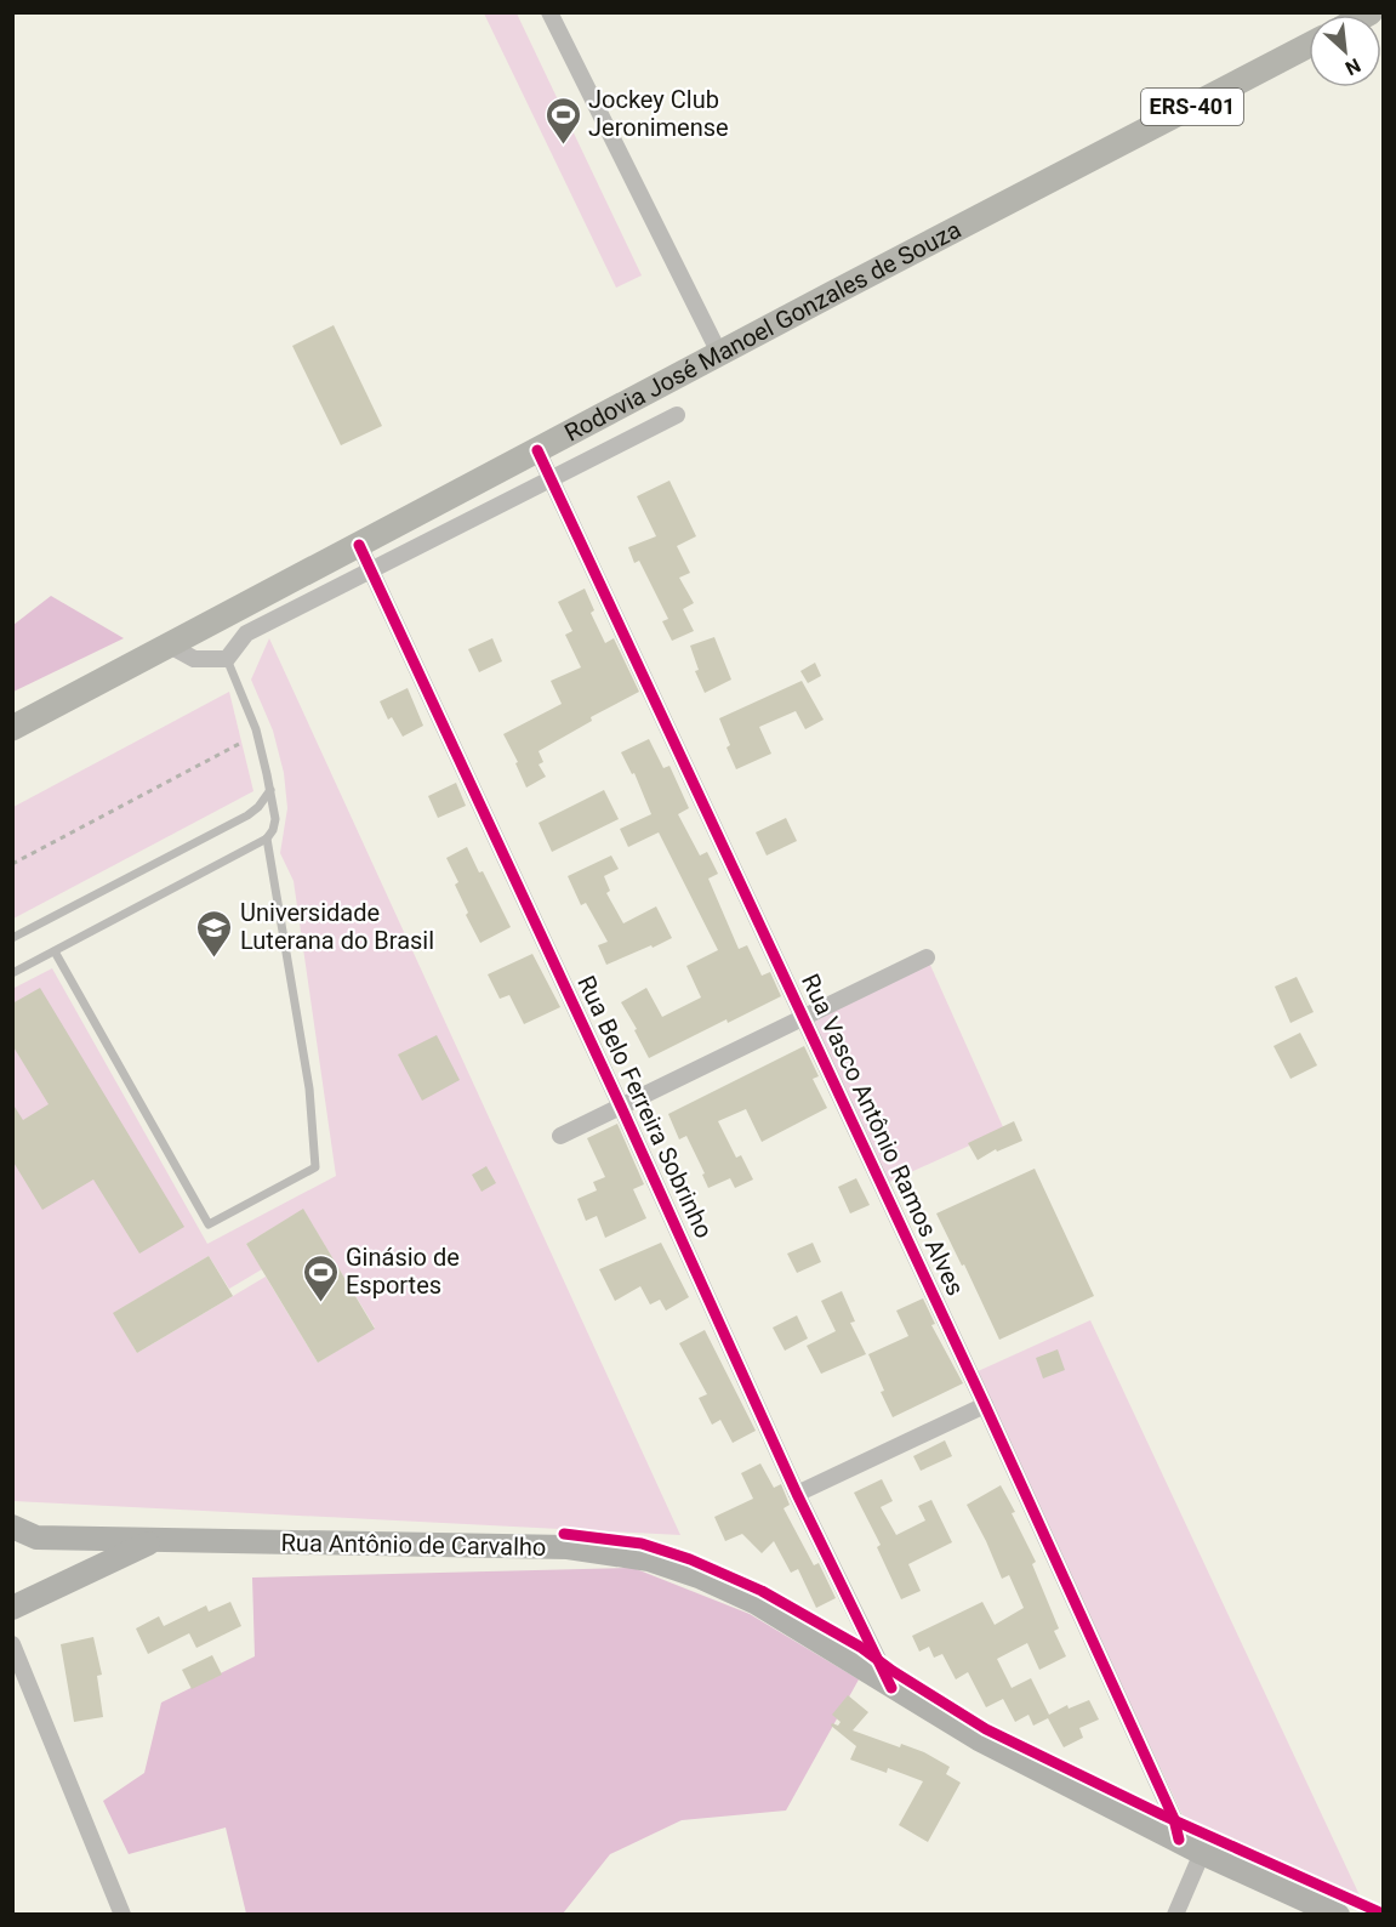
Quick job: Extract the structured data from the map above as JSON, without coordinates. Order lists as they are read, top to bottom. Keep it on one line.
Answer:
{"streets":{"main road":["ERS-401","Rodovia José Manoel Gonzales de Souza","Rua Antônio de Carvalho"],"street":["Rua Belo Ferreira Sobrinho","Rua Vasco Antônio Ramos Alves"]},"crossings":[["Rodovia José Manoel Gonzales de Souza","Rua Belo Ferreira Sobrinho"],["Rodovia José Manoel Gonzales de Souza","Rua Vasco Antônio Ramos Alves"],["Rua Belo Ferreira Sobrinho","Rua Antônio de Carvalho"],["Rua Vasco Antônio Ramos Alves","Rua Antônio de Carvalho"]],"places":{"sports":["Jockey Club Jeronimense","Ginásio de Esportes"],"school or university":["Universidade Luterana do Brasil"]},"north":"bottom right"}
